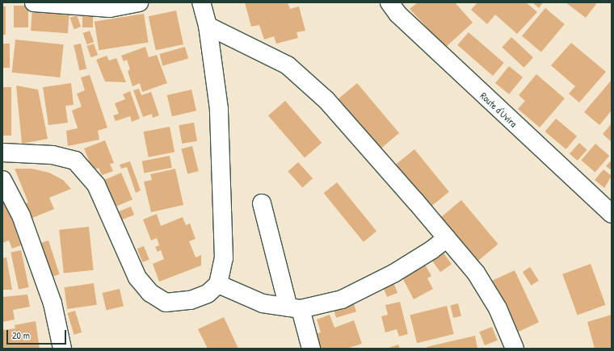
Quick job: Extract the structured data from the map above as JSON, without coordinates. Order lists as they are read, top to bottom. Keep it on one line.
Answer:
{"streets":{"street":["Route d'Uvira"]},"scale_bar":"20 m"}
